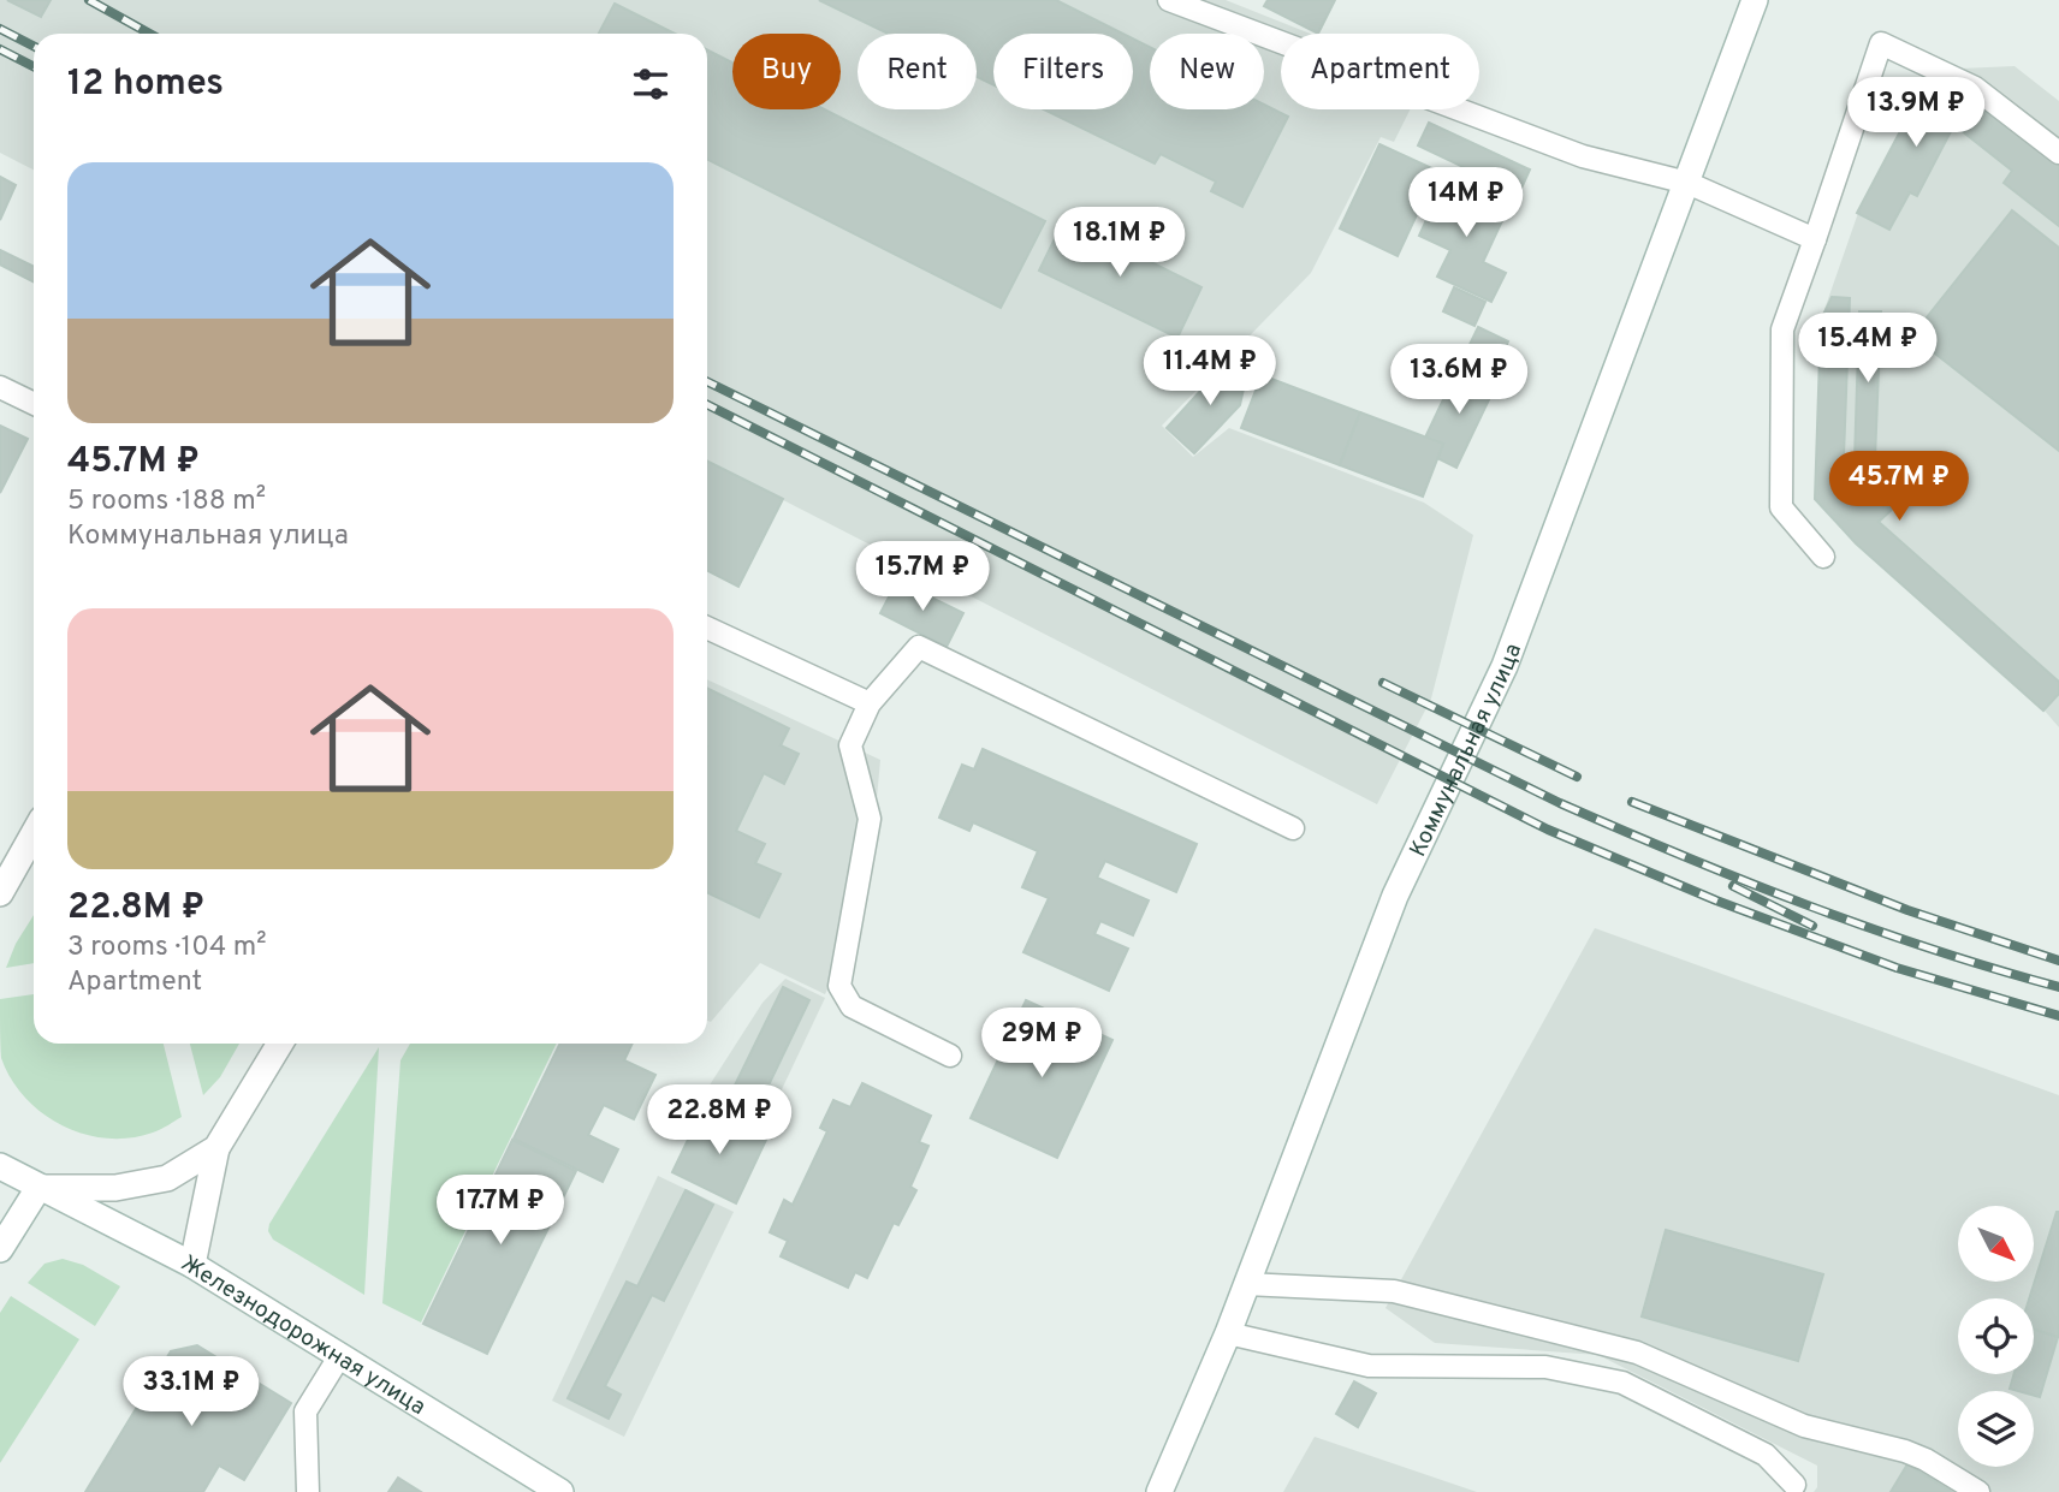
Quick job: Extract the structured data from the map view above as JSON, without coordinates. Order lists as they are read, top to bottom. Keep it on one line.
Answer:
{"streets":{"main road":["Коммунальная улица","Железнодорожная улица"]},"north":"bottom right","page":{"chip":["Buy","Rent","Filters","New","Apartment"],"heading":"12 homes","price":["13.9M ₽","14M ₽","18.1M ₽","15.4M ₽","11.4M ₽","13.6M ₽","45.7M ₽","15.7M ₽","29M ₽","22.8M ₽","17.7M ₽","33.1M ₽"],"list":[{"name":"45.7M ₽","note":"5 rooms · 188 m² · Коммунальная улица"},{"name":"22.8M ₽","note":"3 rooms · 104 m² · Apartment"}]}}
